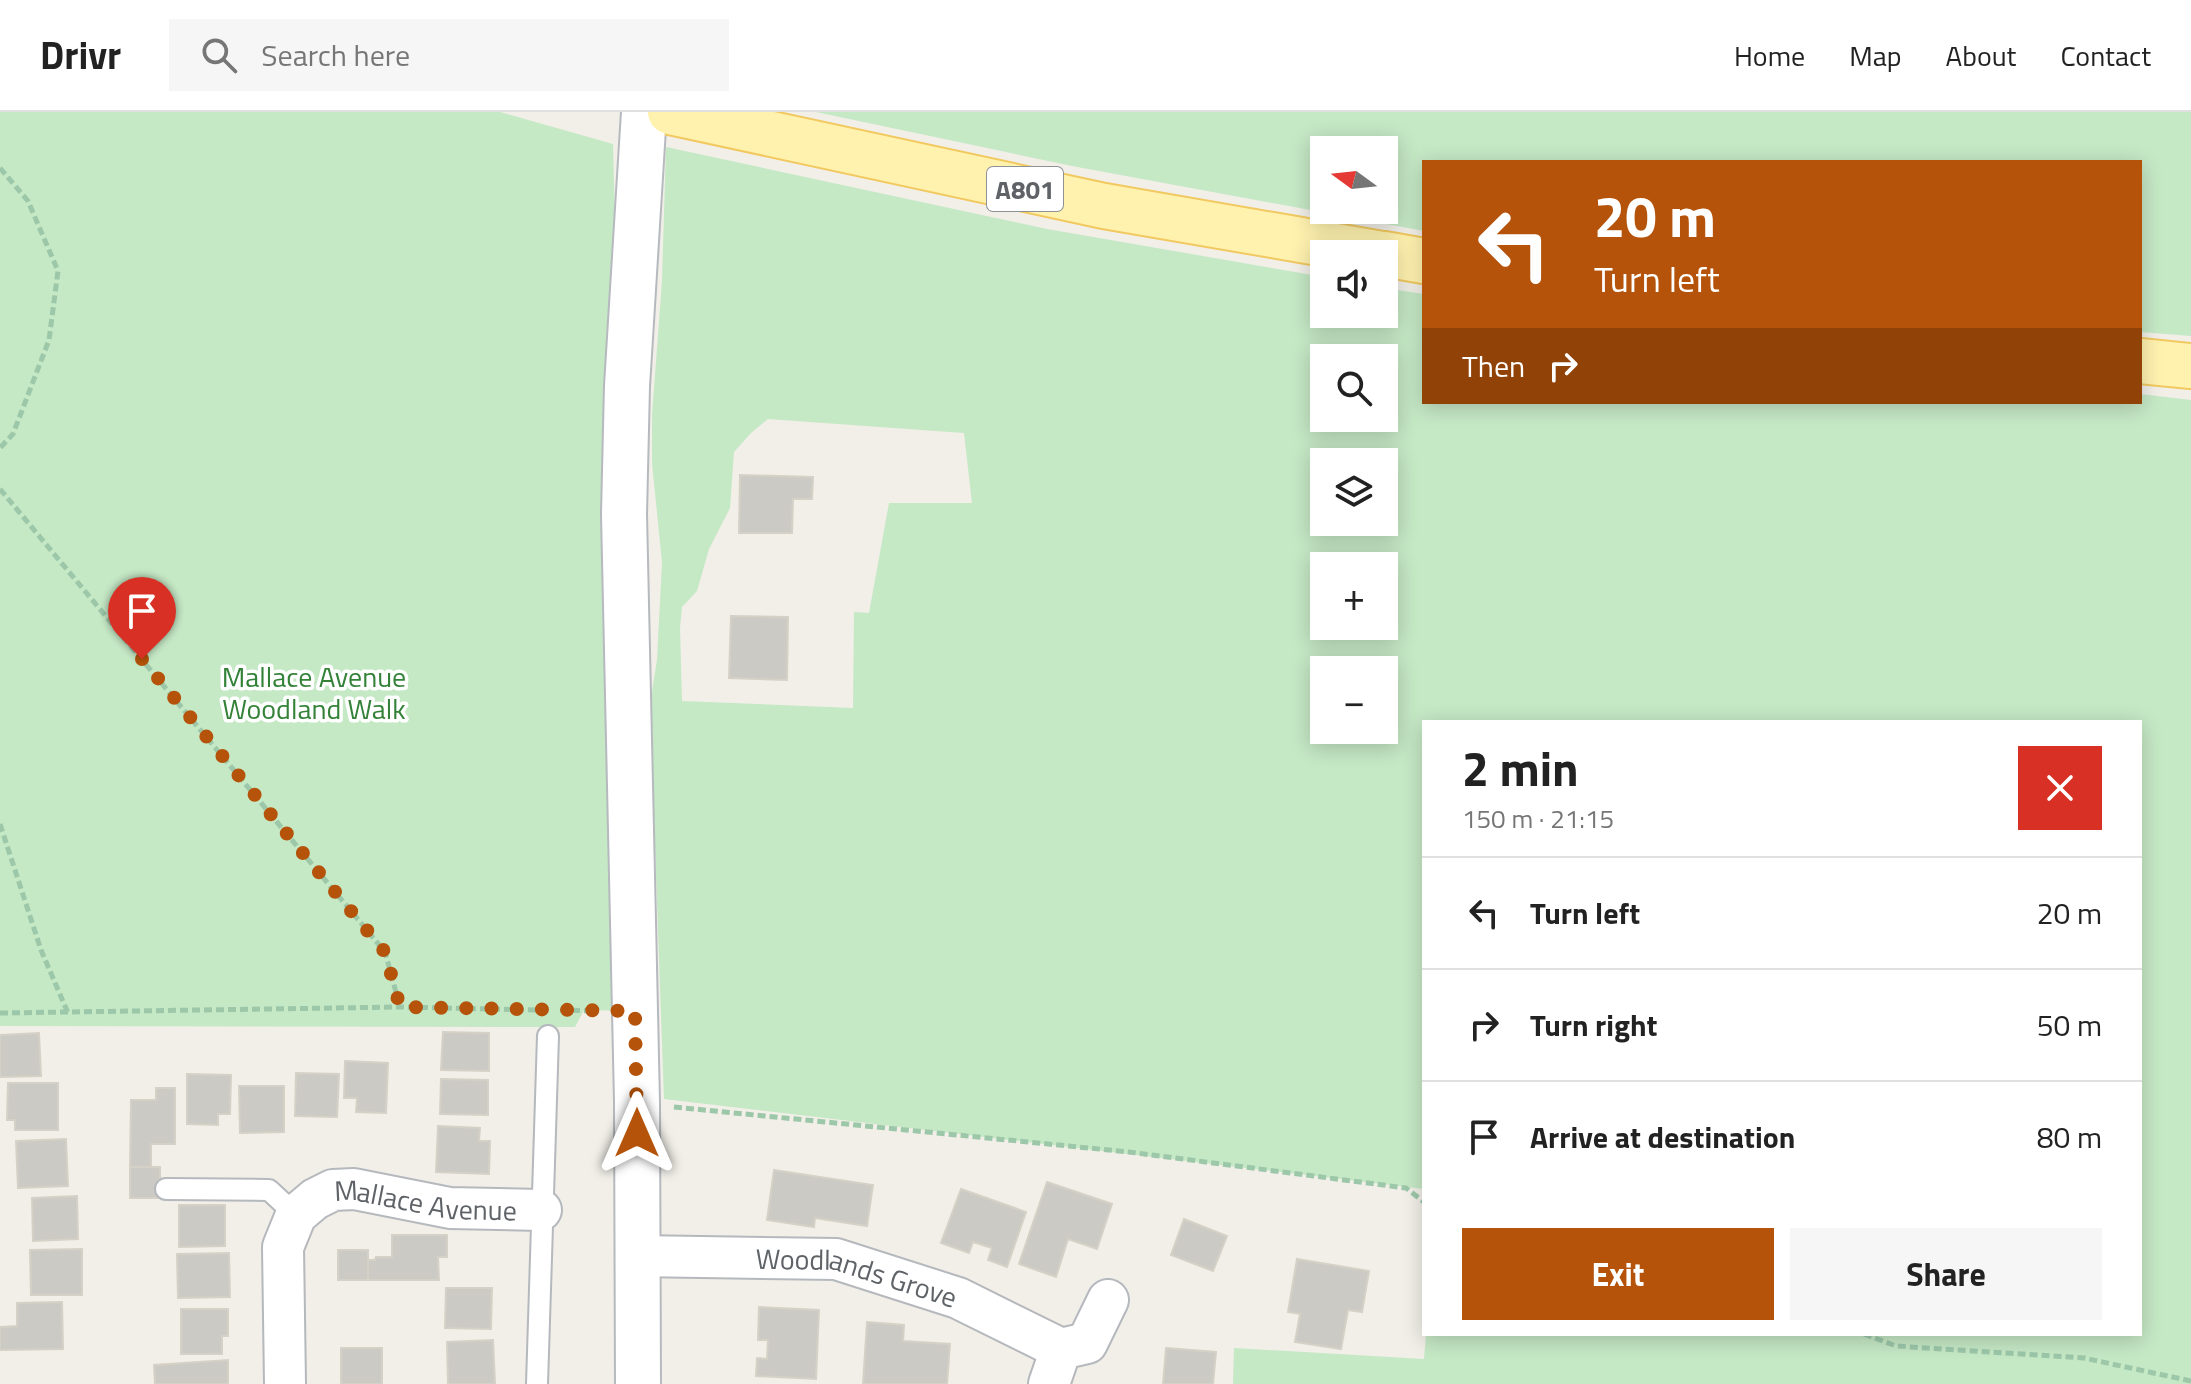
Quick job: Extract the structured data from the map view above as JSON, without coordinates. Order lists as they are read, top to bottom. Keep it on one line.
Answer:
{"streets":{"main road":["A801"],"street":["Mallace Avenue","Woodlands Grove"]},"parks":["Mallace Avenue Woodland Walk"],"north":"left","page":{"header":"Drivr","search":"Search here","nav":["Home","Map","About","Contact"],"map_buttons":["+","−"],"turn":["20 m","Turn left"],"then":"Then","heading":["2 min","150 m · 21:15"],"list":[{"name":"Turn left","value":"20 m"},{"name":"Turn right","value":"50 m"},{"name":"Arrive at destination","value":"80 m"}],"buttons":["Exit","Share"]}}
